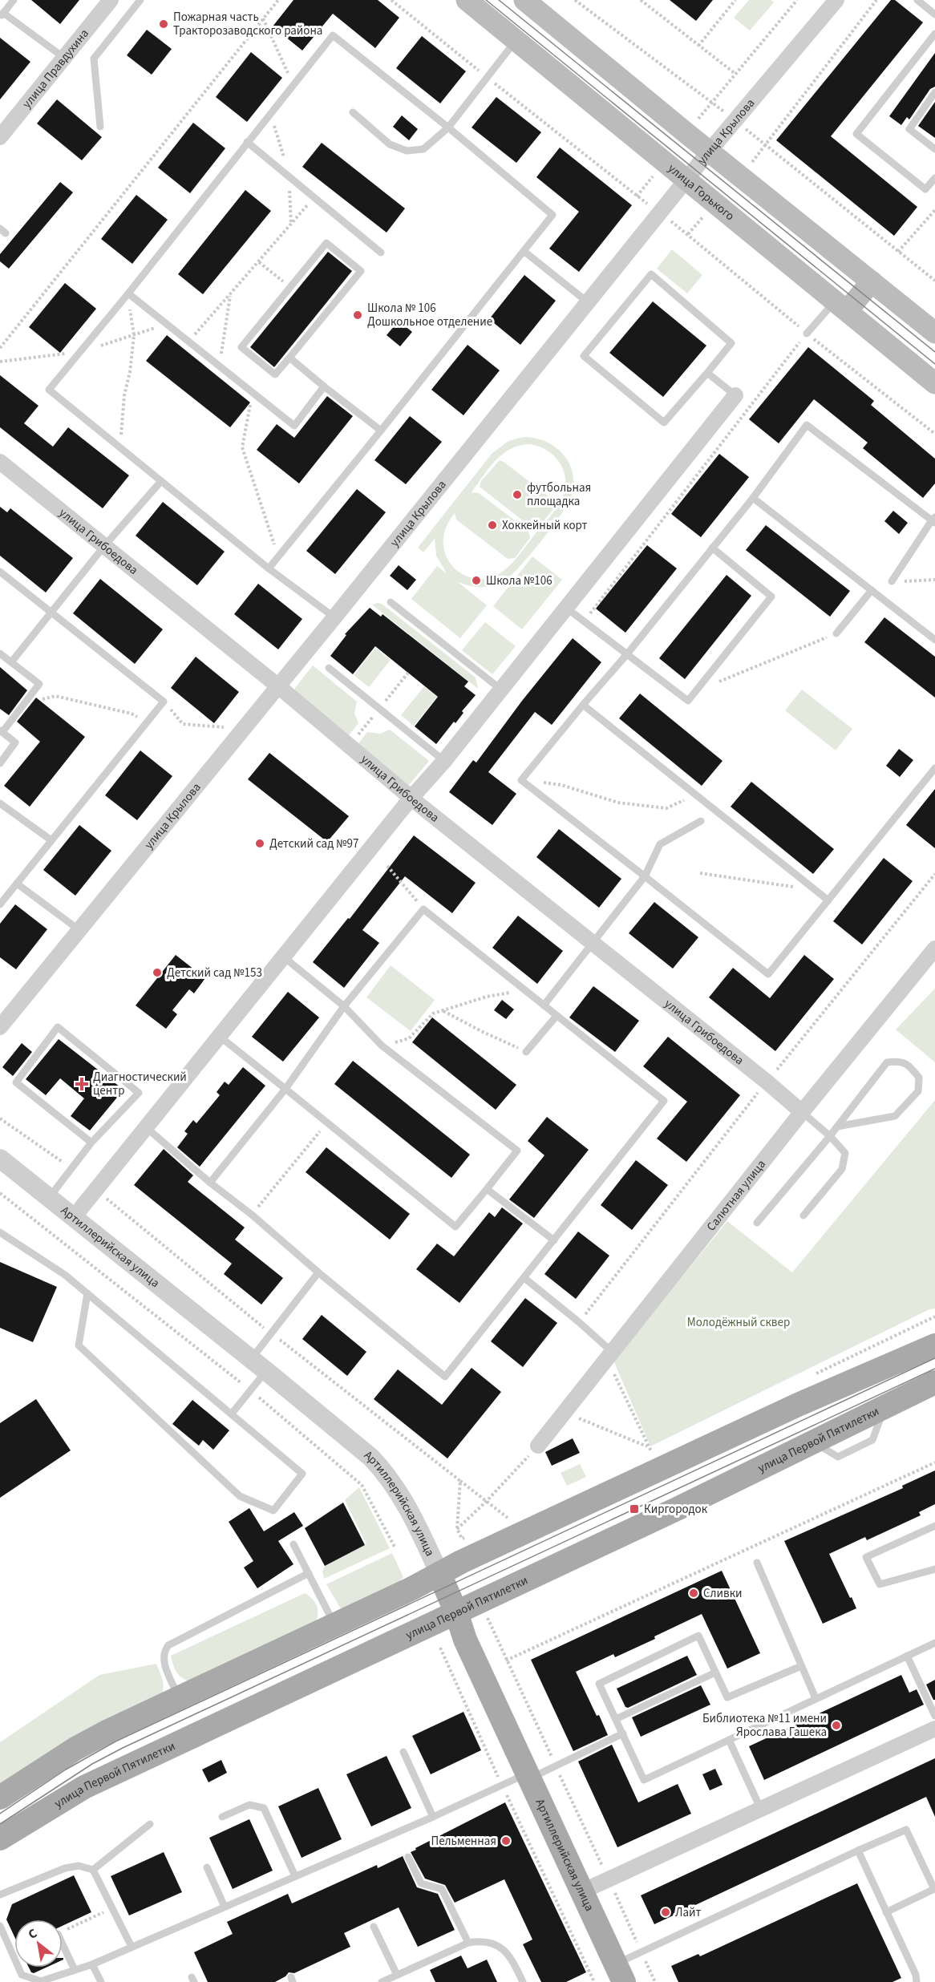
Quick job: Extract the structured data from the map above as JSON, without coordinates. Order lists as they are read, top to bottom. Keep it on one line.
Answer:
{"streets":{"main road":["улица Горького","Артиллерийская улица","улица Первой Пятилетки"],"street":["улица Правдухина","улица Крылова","улица Грибоедова","Салютная улица"]},"crossings":[["улица Крылова","улица Горького"],["улица Крылова","улица Грибоедова"],["улица Грибоедова","Салютная улица"],["Артиллерийская улица","улица Первой Пятилетки"]],"parks":["Молодёжный сквер"],"places":{"other":["Пожарная часть Тракторозаводского района","Школа № 106 Дошкольное отделение","футбольная площадка","Хоккейный корт","Школа №106","Детский сад №97","Детский сад №153","Сливки","Библиотека №11 имени Ярослава Гашека","Пельменная","Лайт"],"health":["Диагностический центр"],"transit":["Киргородок"]},"north":"top left"}
